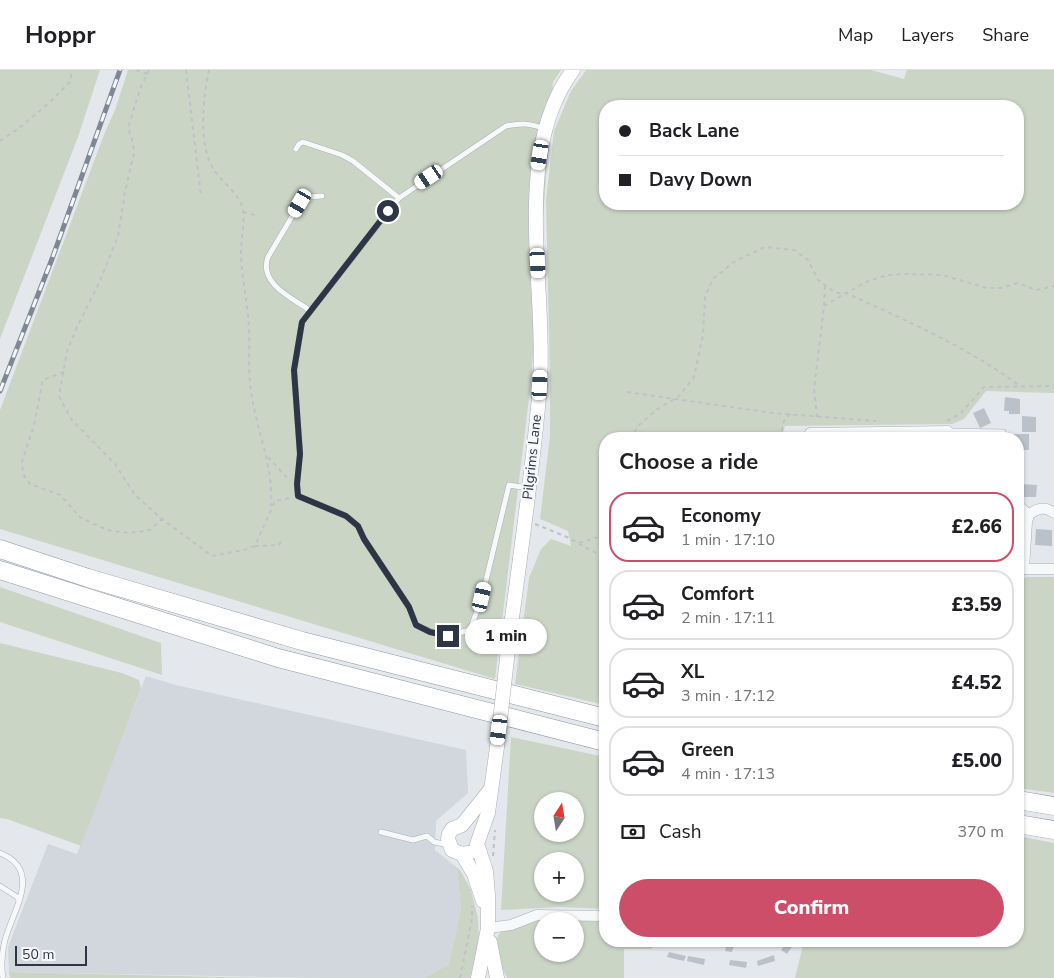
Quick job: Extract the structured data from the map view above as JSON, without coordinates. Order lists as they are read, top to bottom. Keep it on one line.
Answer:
{"streets":{"main road":["Pilgrims Lane"]},"scale_bar":"50 m","north":"top","page":{"header":"Hoppr","nav":["Map","Layers","Share"],"banner":["Back Lane","Davy Down"],"heading":"Choose a ride","list":[{"name":"Economy","note":"1 min · 17:10","value":"£2.66"},{"name":"Comfort","note":"2 min · 17:11","value":"£3.59"},{"name":"XL","note":"3 min · 17:12","value":"£4.52"},{"name":"Green","note":"4 min · 17:13","value":"£5.00"}],"bubble":"1 min","map_buttons":["+","−"],"pay":["Cash","370 m"],"buttons":"Confirm","scale":"50 m"}}
